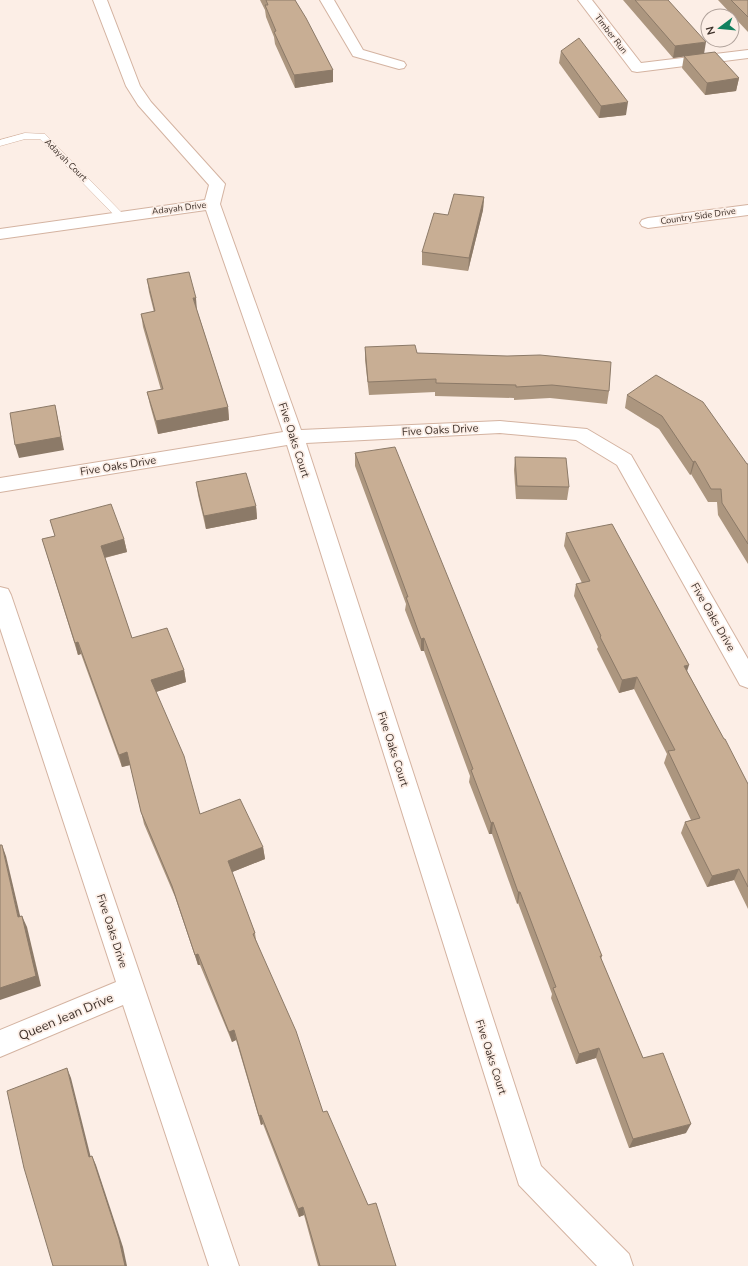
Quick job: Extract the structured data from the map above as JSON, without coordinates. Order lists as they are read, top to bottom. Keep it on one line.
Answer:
{"streets":{"street":["Timber Run","Adayah Drive","Country Side Drive","Five Oaks Drive","Five Oaks Court","Queen Jean Drive"],"lane":["Adayah Court"]},"crossings":[["Adayah Court","Adayah Drive"],["Adayah Drive","Five Oaks Court"],["Five Oaks Drive","Five Oaks Court"],["Five Oaks Drive","Queen Jean Drive"]],"north":"left"}
